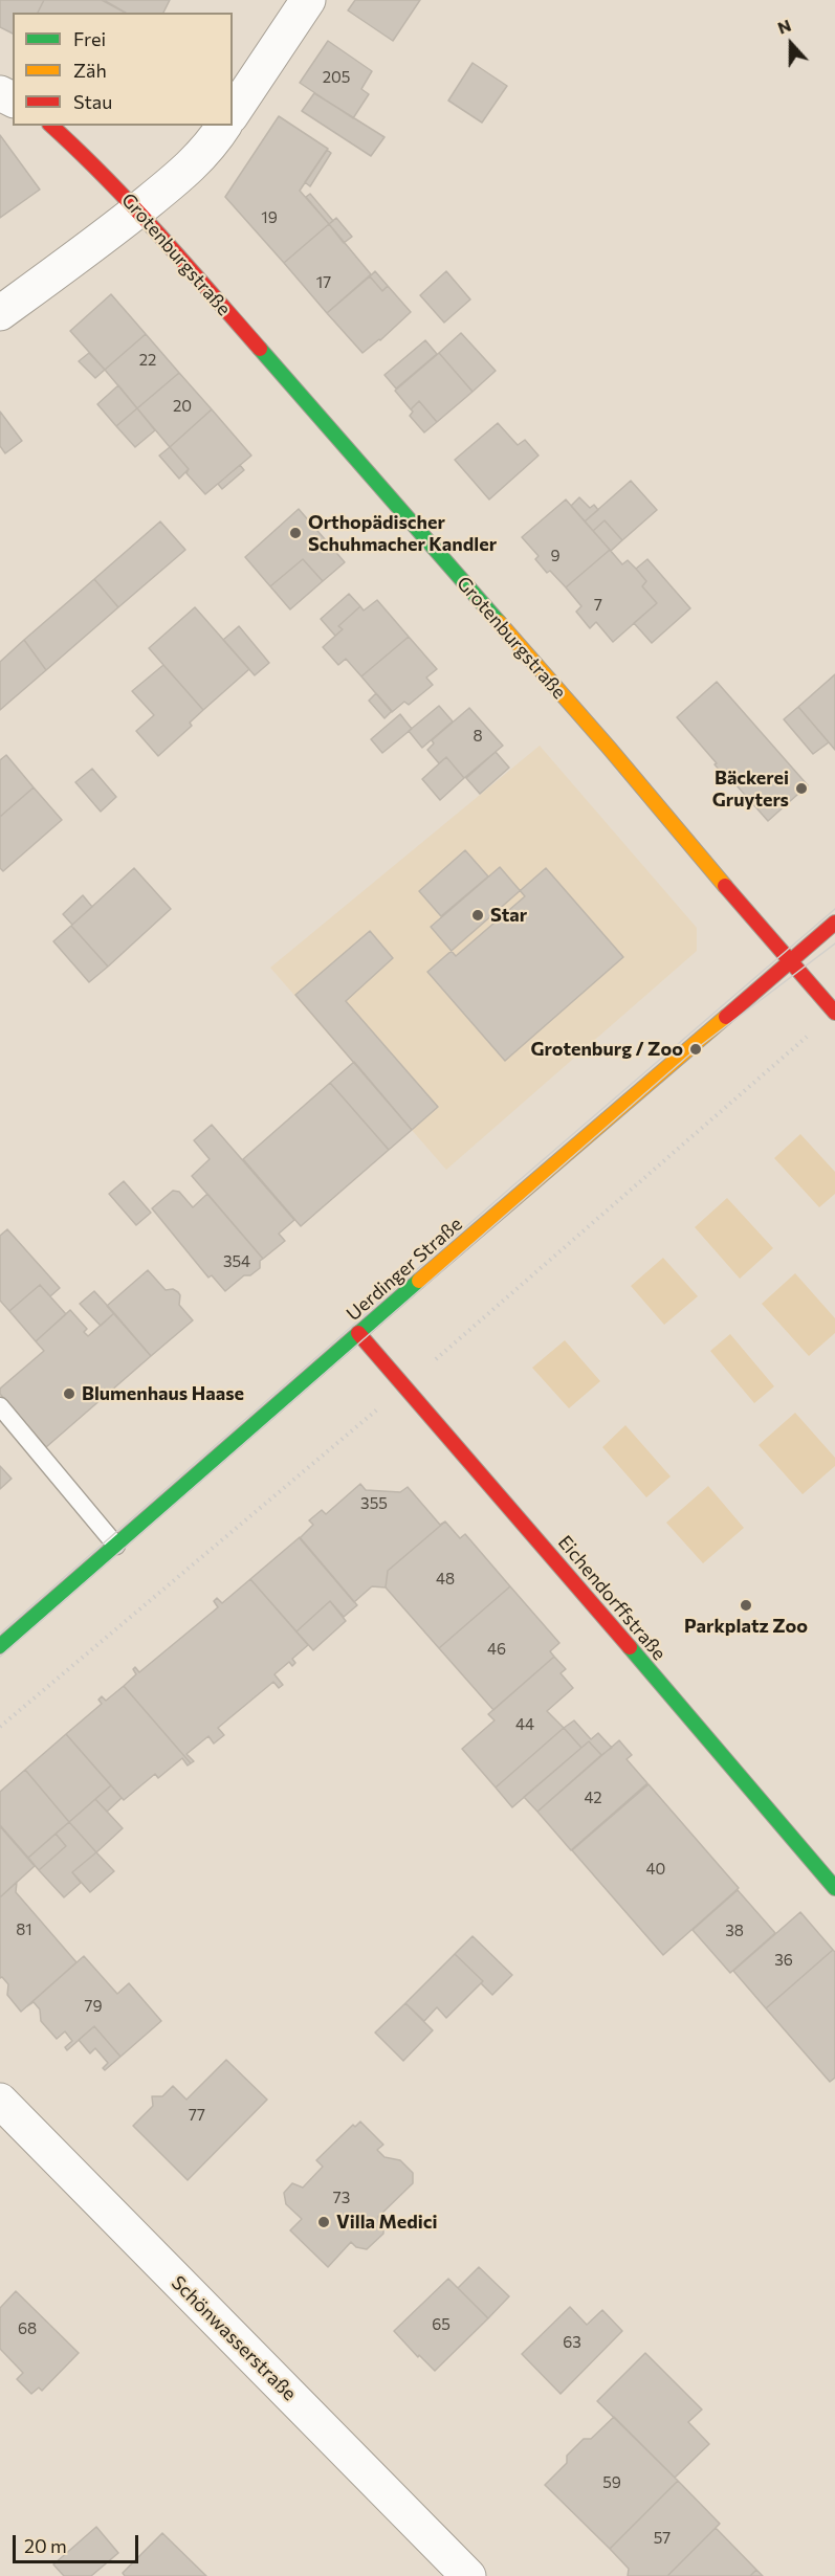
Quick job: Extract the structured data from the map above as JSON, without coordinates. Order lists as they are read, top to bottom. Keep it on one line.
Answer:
{"streets":{"street":["Grotenburgstraße","Uerdinger Straße","Eichendorffstraße","Schönwasserstraße"]},"crossings":[["Grotenburgstraße","Uerdinger Straße"],["Uerdinger Straße","Eichendorffstraße"]],"places":["Orthopädischer Schuhmacher Kandler","Bäckerei Gruyters","Star","Grotenburg / Zoo","Blumenhaus Haase","Parkplatz Zoo","Villa Medici"],"house_numbers":["205","19","17","22","20","9","7","8","354","355","48","46","44","42","40","81","38","36","79","77","73","65","68","63","59","57"],"legend":["Frei","Zäh","Stau"],"scale_bar":"20 m","north":"top"}
